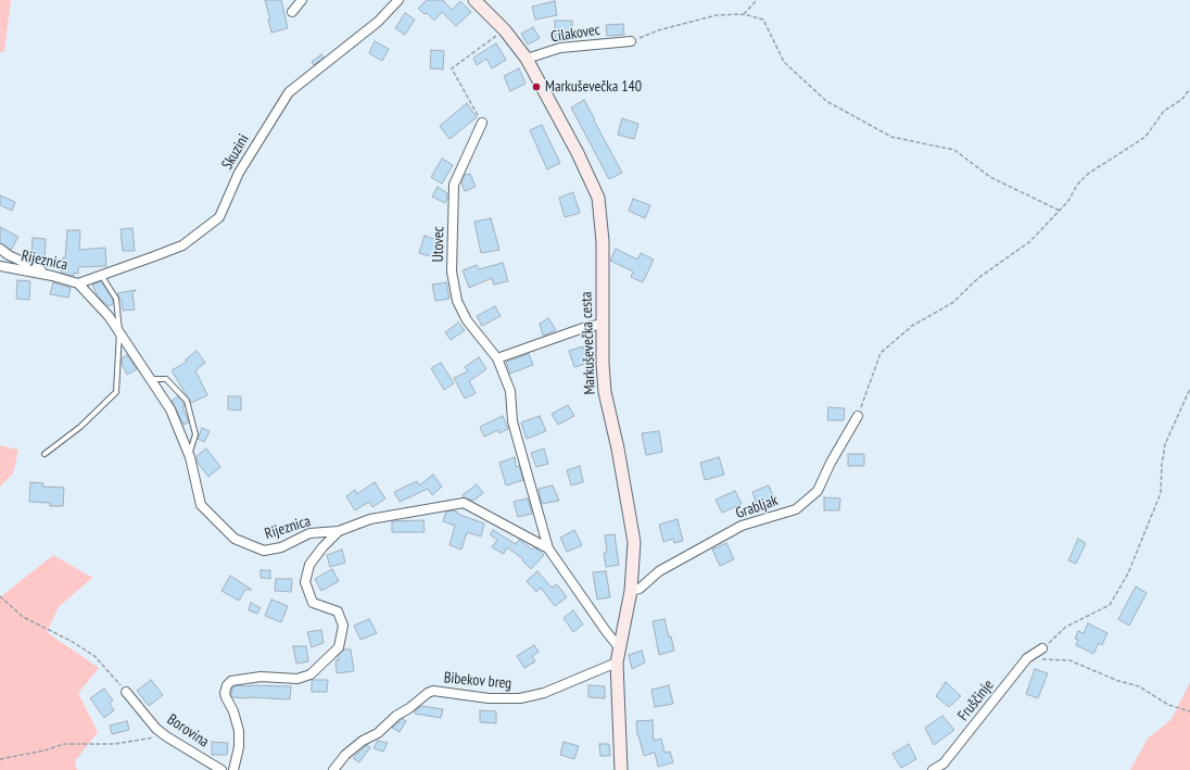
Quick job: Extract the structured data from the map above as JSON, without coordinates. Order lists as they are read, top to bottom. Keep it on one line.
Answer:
{"streets":{"main road":["Markuševečka cesta"],"street":["Cilakovec","Skuzini","Utovec","Rijeznica","Grabljak","Bibekov breg","Fruščinje","Borovina"]},"crossings":[["Cilakovec","Markuševečka cesta"],["Skuzini","Rijeznica"],["Utovec","Rijeznica"],["Rijeznica","Markuševečka cesta"],["Markuševečka cesta","Grabljak"],["Markuševečka cesta","Bibekov breg"]],"places":["Markuševečka 140"]}
